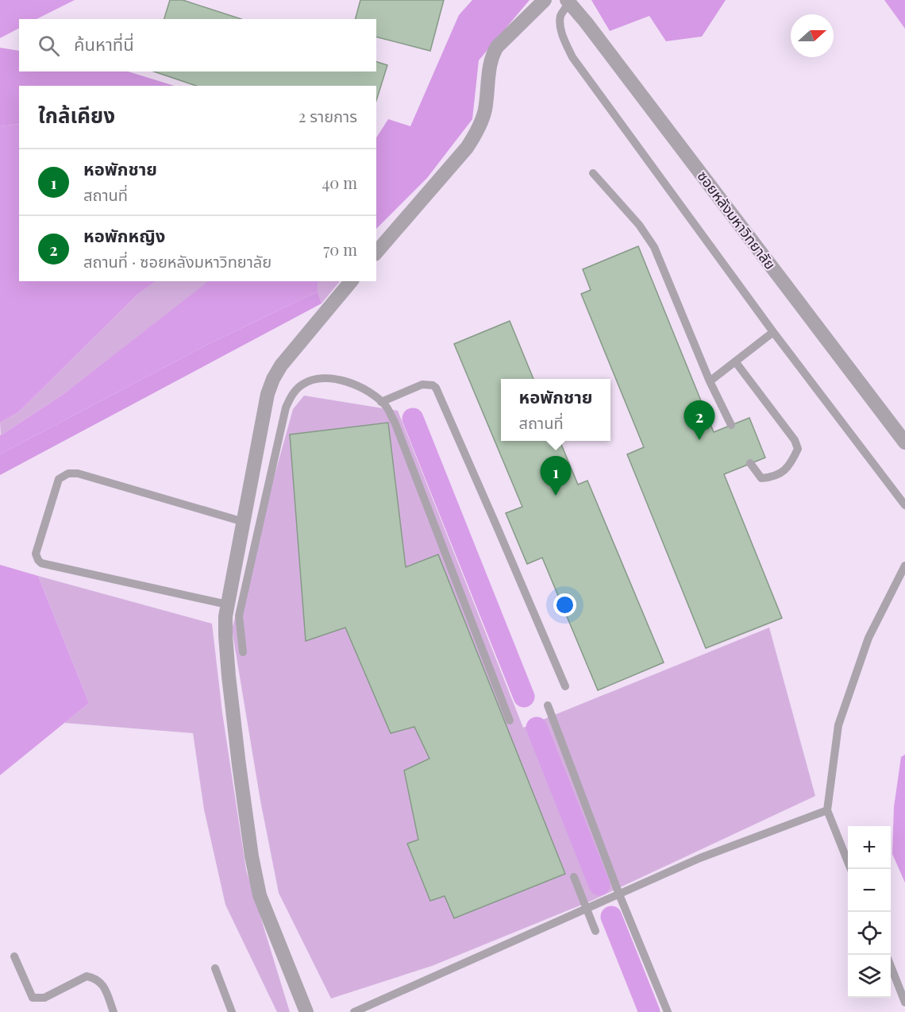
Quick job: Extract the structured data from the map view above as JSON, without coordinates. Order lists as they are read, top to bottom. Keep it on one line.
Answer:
{"streets":{"street":["ซอยหลังมหาวิทยาลัย"]},"north":"right","page":{"search":"ค้นหาที่นี่","heading":["ใกล้เคียง","2 รายการ"],"list":[{"mark":"1","name":"หอพักชาย","note":"สถานที่","value":"40 m"},{"mark":"2","name":"หอพักหญิง","note":"สถานที่ · ซอยหลังมหาวิทยาลัย","value":"70 m"}],"popup":["หอพักชาย","สถานที่"],"pins":["2","1"],"map_buttons":["+","−"]}}
